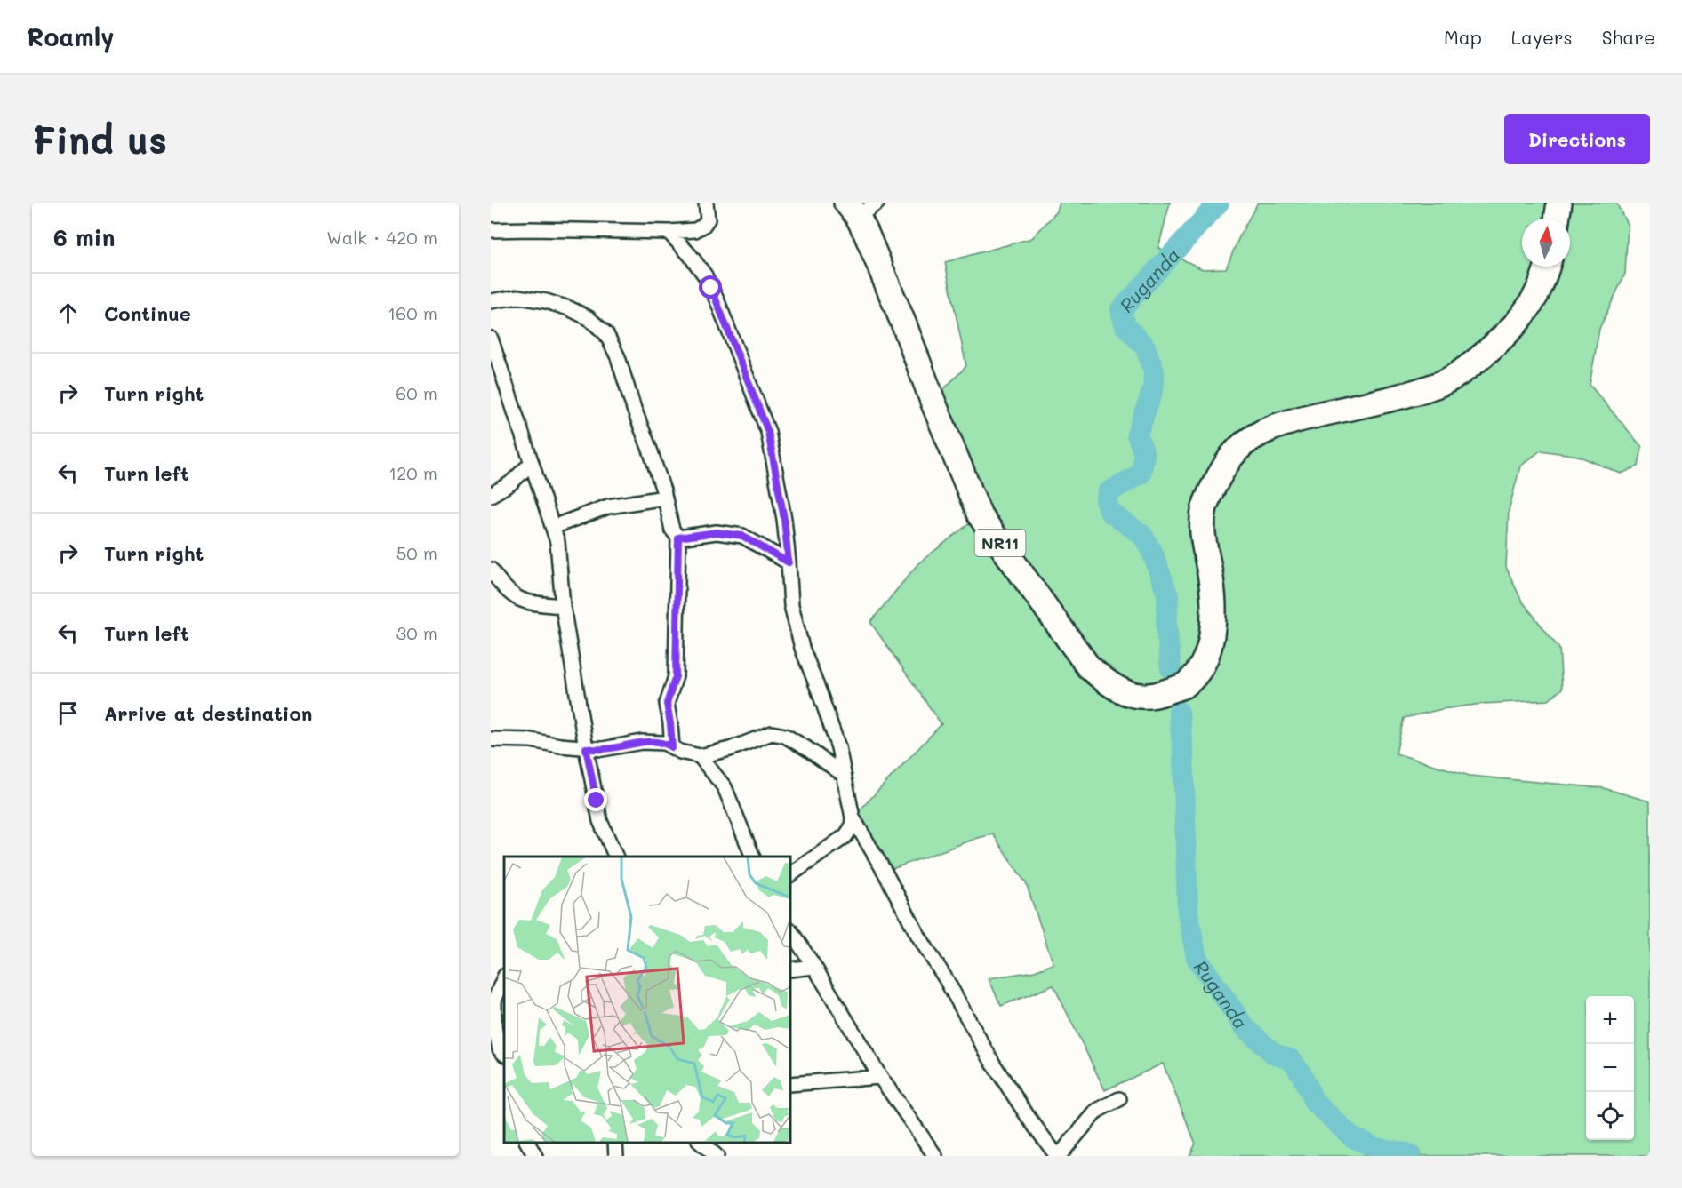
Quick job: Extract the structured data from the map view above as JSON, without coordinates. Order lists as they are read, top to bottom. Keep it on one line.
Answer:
{"streets":{"highway":["NR11"]},"water":["Ruganda"],"north":"top","page":{"header":"Roamly","nav":["Map","Layers","Share"],"buttons":"Directions","title":"Find us","heading":["6 min","Walk · 420 m"],"list":[["Continue","160 m"],["Turn right","60 m"],["Turn left","120 m"],["Turn right","50 m"],["Turn left","30 m"],"Arrive at destination"],"map_buttons":["+","−"]}}
